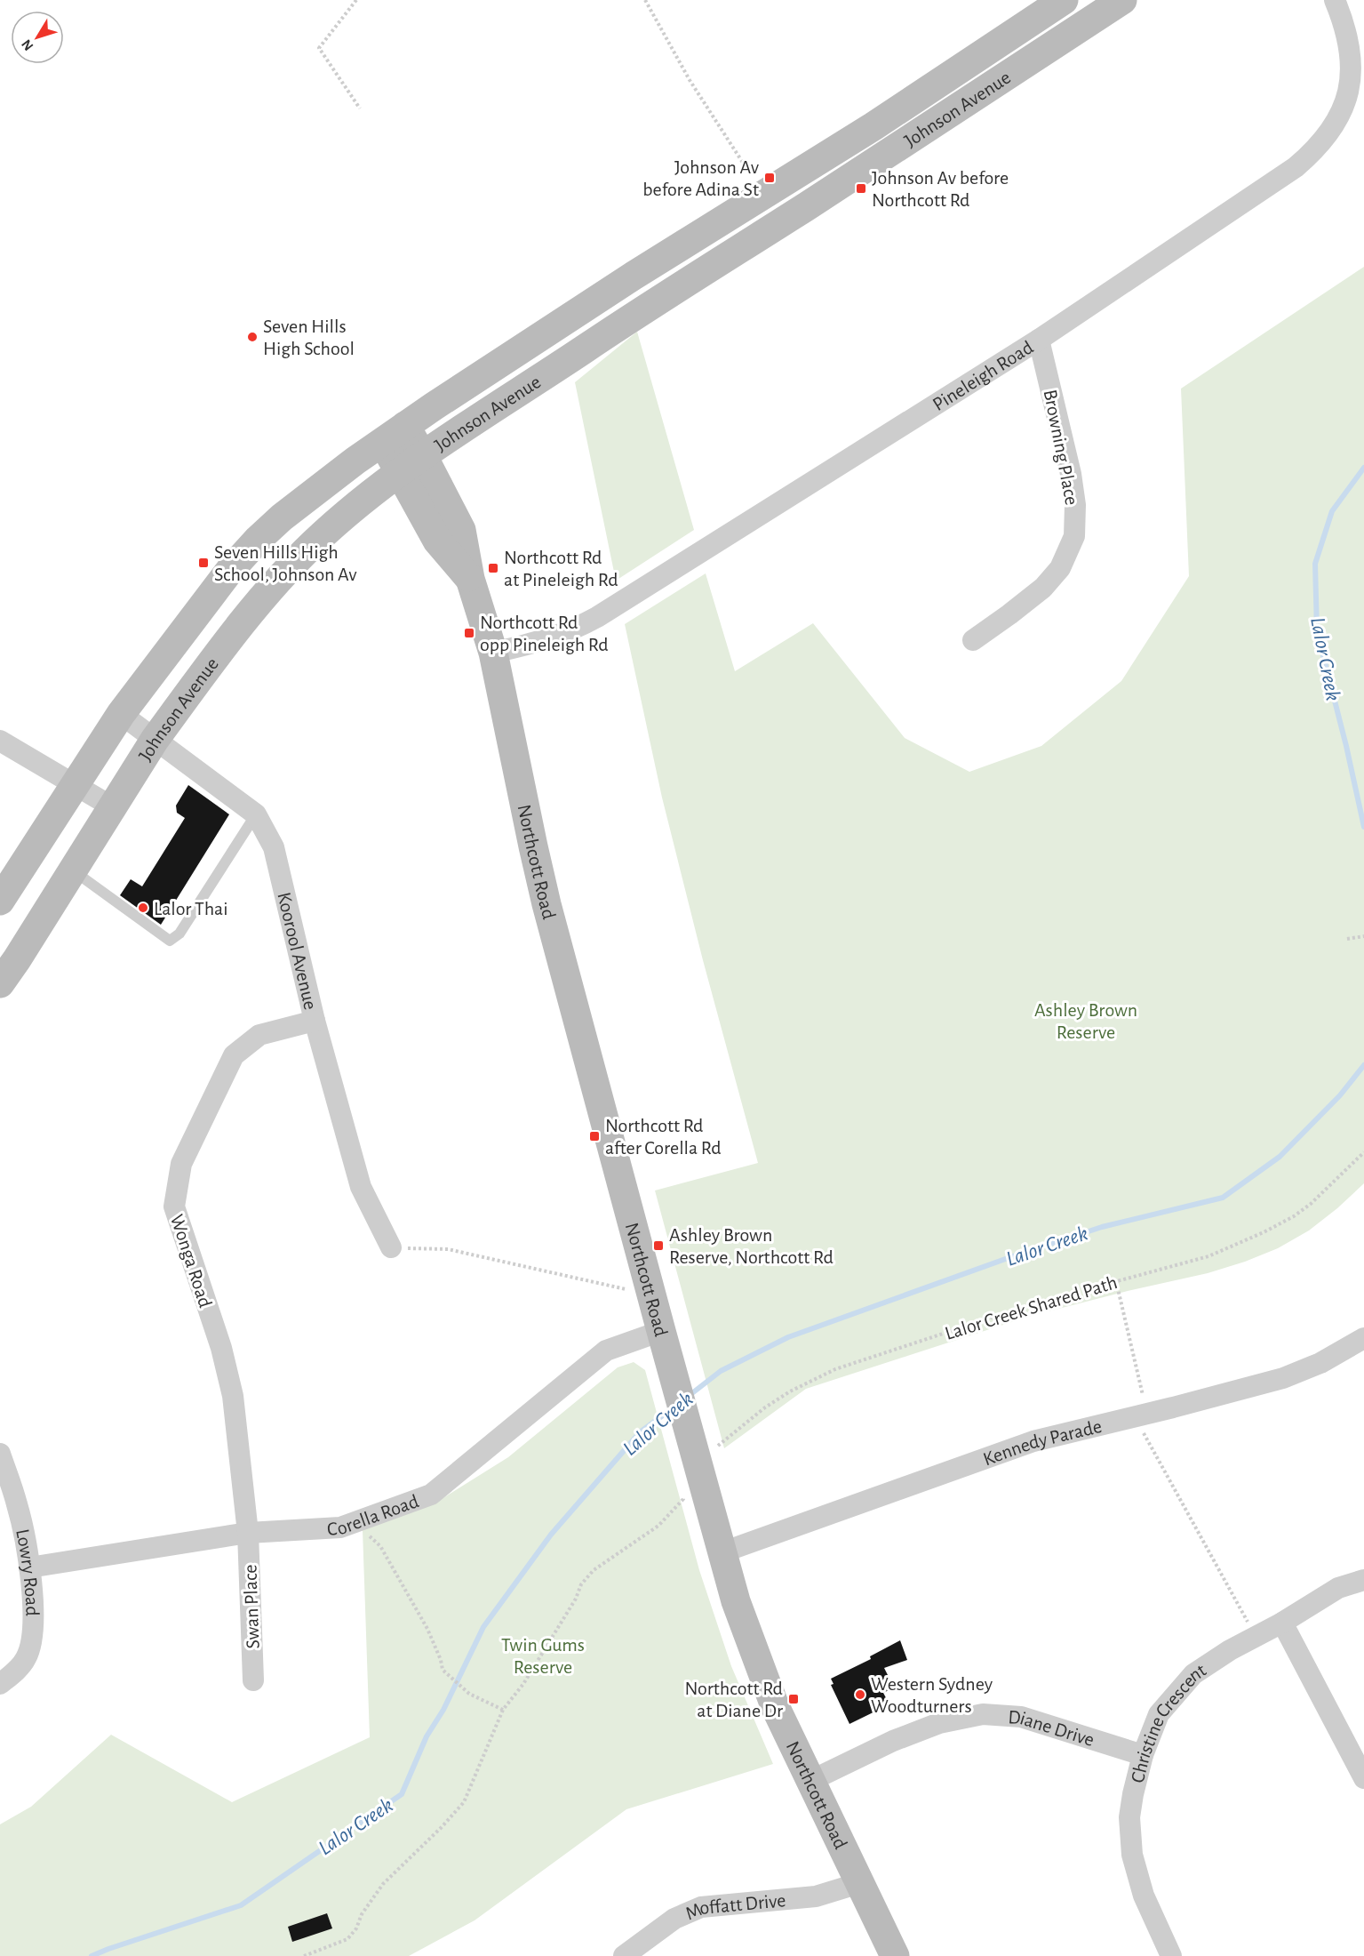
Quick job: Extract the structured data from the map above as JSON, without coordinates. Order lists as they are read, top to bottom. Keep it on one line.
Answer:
{"streets":{"main road":["Johnson Avenue","Northcott Road"],"street":["Pineleigh Road","Browning Place","Koorool Avenue","Wonga Road","Kennedy Parade","Corella Road","Lowry Road","Swan Place","Christine Crescent","Diane Drive","Moffatt Drive"],"path":["Lalor Creek Shared Path"]},"crossings":[["Johnson Avenue","Northcott Road"],["Johnson Avenue","Koorool Avenue"],["Pineleigh Road","Browning Place"],["Pineleigh Road","Northcott Road"],["Northcott Road","Kennedy Parade"],["Northcott Road","Corella Road"],["Northcott Road","Diane Drive"],["Northcott Road","Moffatt Drive"],["Koorool Avenue","Wonga Road"],["Wonga Road","Corella Road"],["Wonga Road","Swan Place"],["Corella Road","Lowry Road"],["Corella Road","Swan Place"],["Christine Crescent","Diane Drive"]],"water":["Lalor Creek"],"parks":["Ashley Brown Reserve","Twin Gums Reserve"],"places":{"transit":["Johnson Av before Adina St","Johnson Av before Northcott Rd","Seven Hills High School, Johnson Av","Northcott Rd at Pineleigh Rd","Northcott Rd opp Pineleigh Rd","Northcott Rd after Corella Rd","Ashley Brown Reserve, Northcott Rd","Northcott Rd at Diane Dr"],"other":["Seven Hills High School","Lalor Thai","Western Sydney Woodturners"]},"north":"bottom left"}
